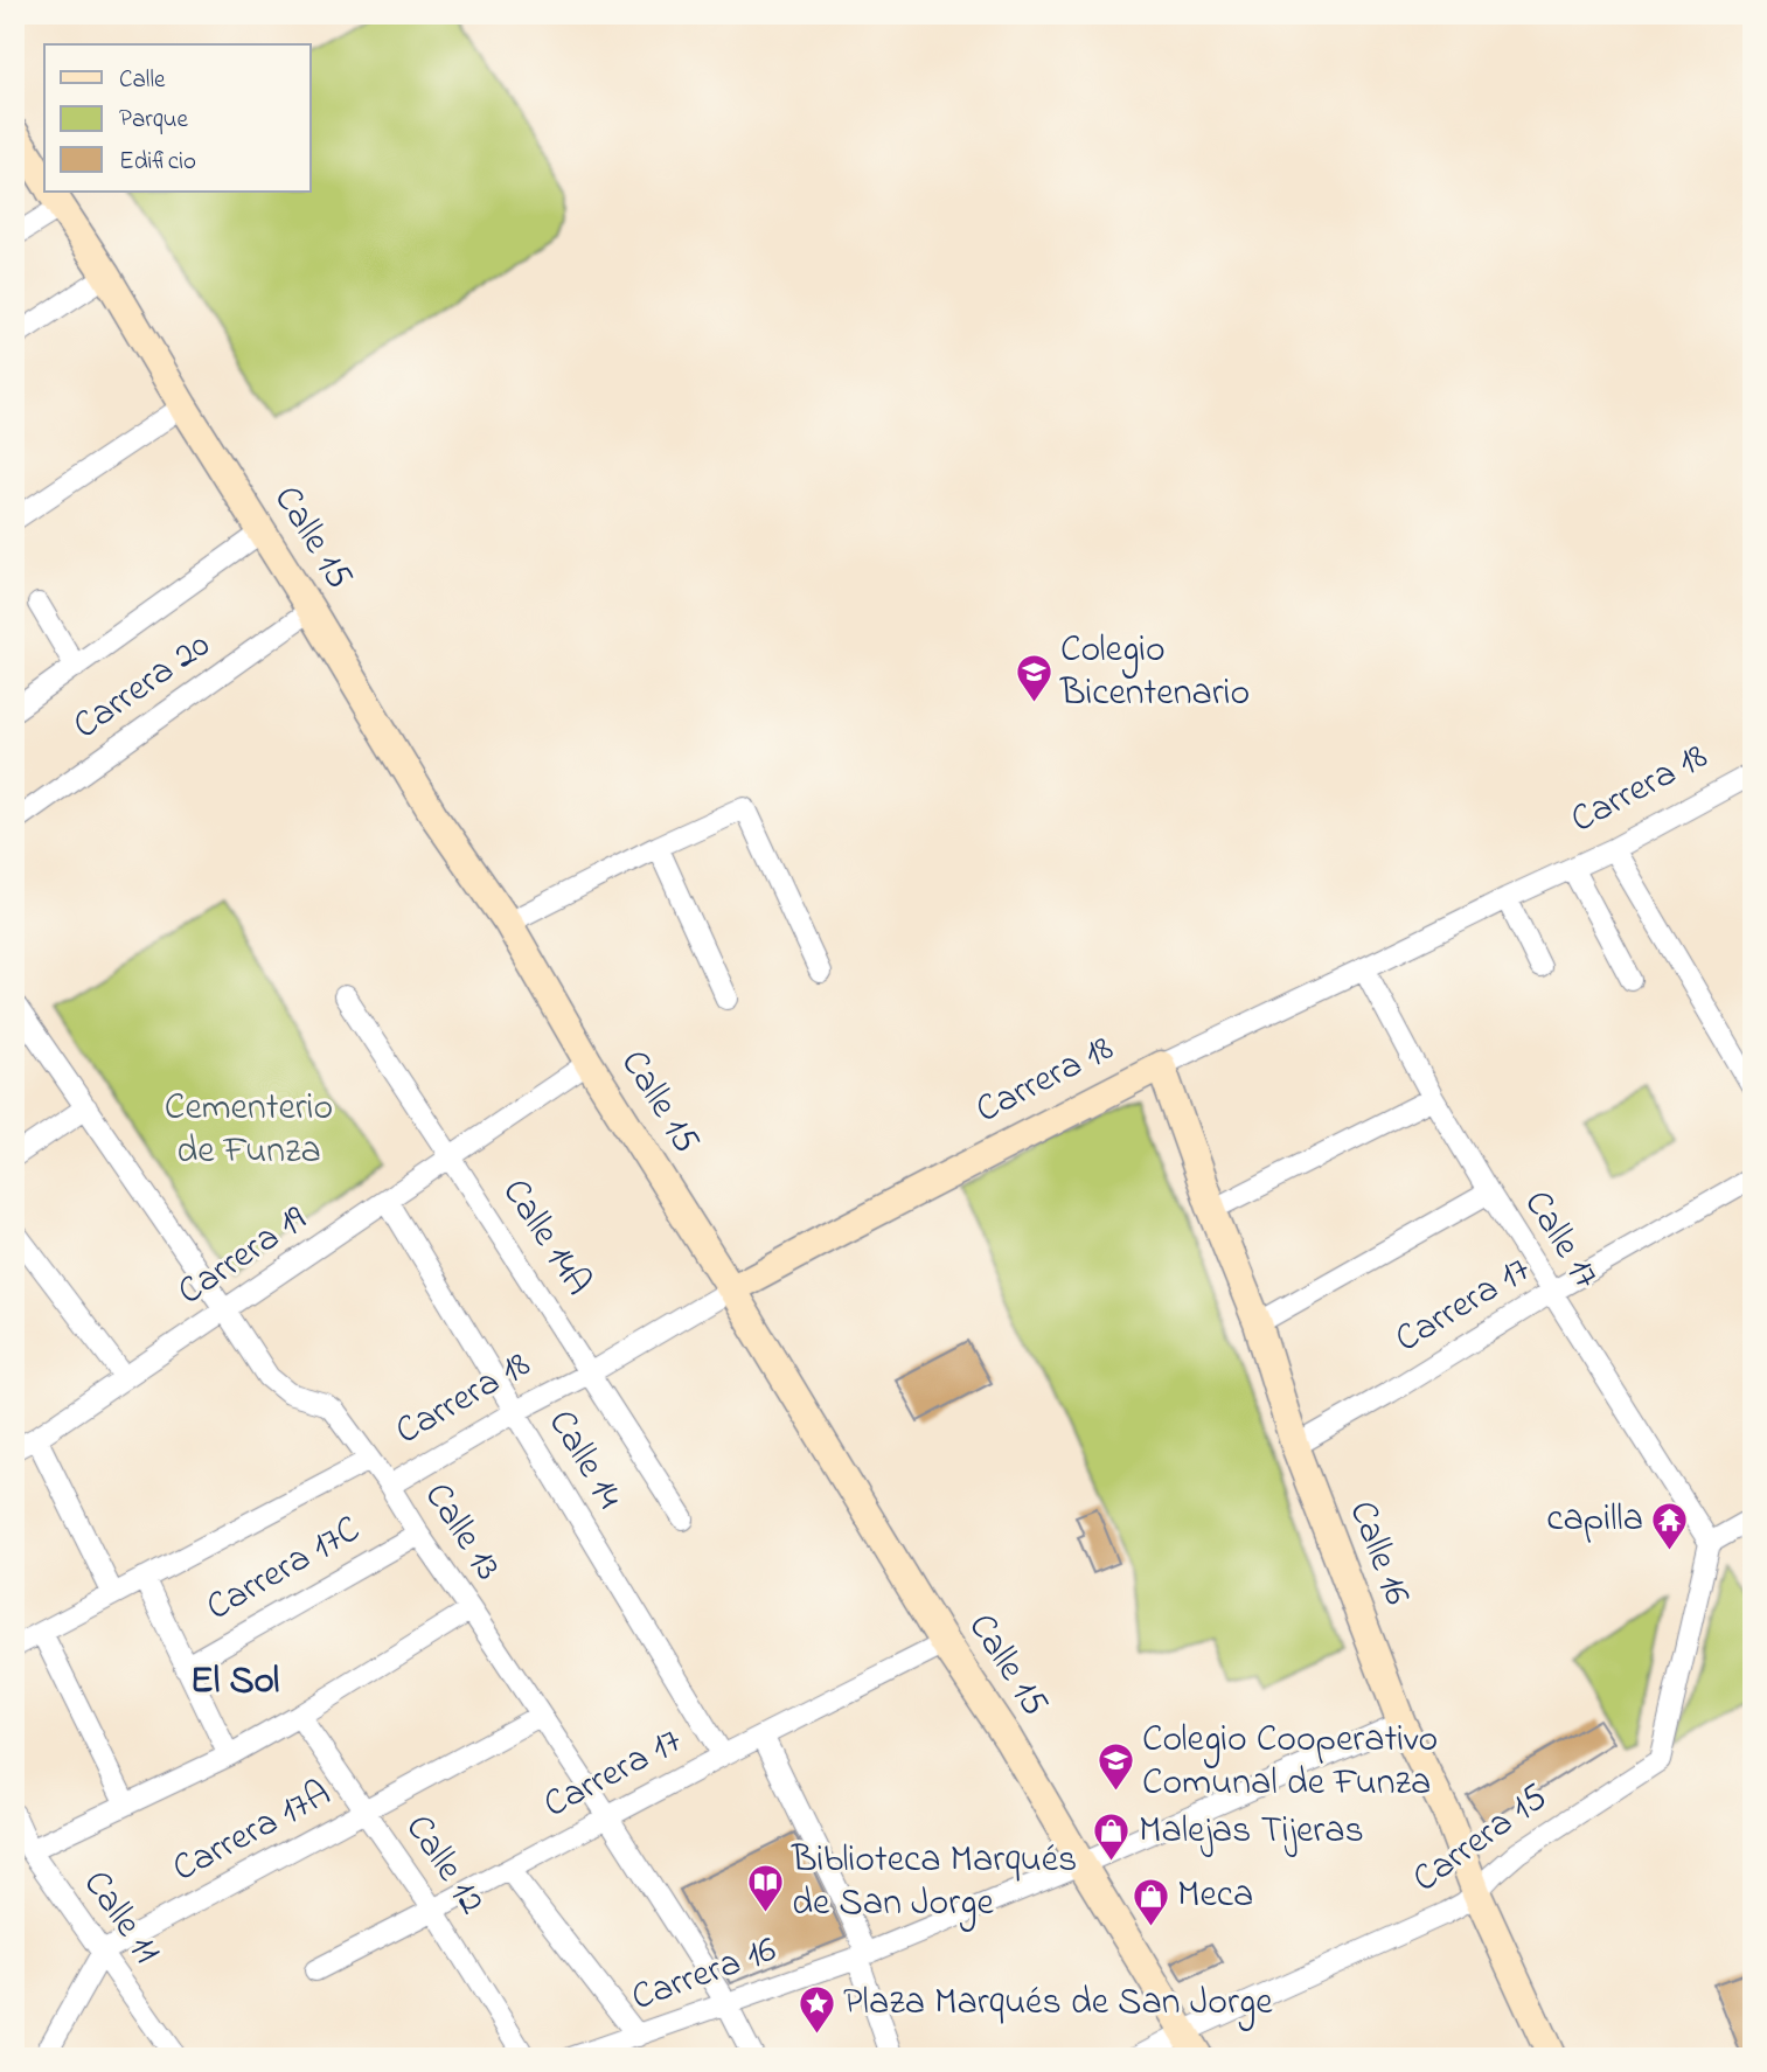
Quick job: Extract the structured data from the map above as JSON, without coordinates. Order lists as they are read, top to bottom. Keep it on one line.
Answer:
{"streets":{"street":["Calle 15","Carrera 20","Carrera 18","Calle 14A","Calle 17","Carrera 19","Carrera 17","Calle 14","Calle 13","Calle 16","Carrera 17C","Carrera 17A","Carrera 15","Calle 12","Calle 11","Carrera 16"]},"crossings":[["Calle 15","Carrera 20"],["Calle 15","Carrera 18"],["Calle 15","Carrera 19"],["Calle 15","Carrera 17"],["Calle 15","Carrera 15"],["Calle 15","Carrera 16"],["Carrera 18","Calle 14A"],["Carrera 18","Calle 17"],["Carrera 18","Calle 14"],["Carrera 18","Calle 13"],["Carrera 18","Calle 16"],["Calle 14A","Carrera 19"],["Calle 17","Carrera 17"],["Calle 17","Carrera 15"],["Carrera 19","Calle 14"],["Carrera 19","Calle 13"],["Carrera 17","Calle 14"],["Carrera 17","Calle 13"],["Carrera 17","Calle 16"],["Carrera 17","Calle 12"],["Calle 13","Carrera 17C"],["Calle 13","Carrera 17A"],["Calle 13","Carrera 16"],["Calle 16","Carrera 15"],["Calle 16","Carrera 16"],["Carrera 17A","Calle 12"],["Carrera 17A","Calle 11"]],"districts":["El Sol"],"parks":["Cementerio de Funza"],"places":{"school or university":["Colegio Bicentenario","Colegio Cooperativo Comunal de Funza"],"temple":["capilla"],"shop":["Malejas Tijeras","Meca"],"library":["Biblioteca Marqués de San Jorge"],"place":["Plaza Marqués de San Jorge"]},"legend":["Calle","Parque","Edificio"]}
